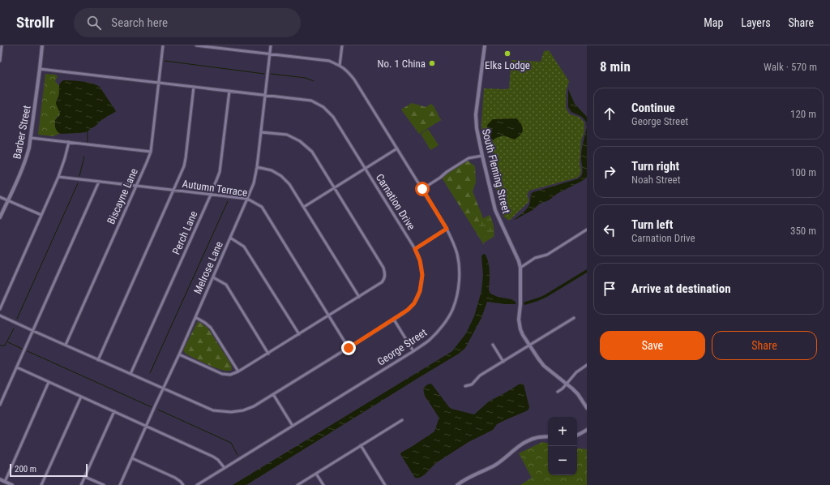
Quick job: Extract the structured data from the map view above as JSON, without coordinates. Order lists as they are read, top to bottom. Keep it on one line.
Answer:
{"streets":{"street":["Barber Street","South Fleming Street","Autumn Terrace","Biscayne Lane","Carnation Drive","Perch Lane","Melrose Lane","George Street"]},"crossings":[["Barber Street","Carnation Drive"],["Autumn Terrace","Biscayne Lane"],["Autumn Terrace","Carnation Drive"],["Autumn Terrace","Perch Lane"],["Autumn Terrace","Melrose Lane"],["Biscayne Lane","Carnation Drive"],["Carnation Drive","Perch Lane"],["Carnation Drive","Melrose Lane"]],"places":["Elks Lodge","No. 1 China"],"scale_bar":"200 m","page":{"header":"Strollr","search":"Search here","nav":["Map","Layers","Share"],"heading":["8 min","Walk · 570 m"],"list":[["Continue","George Street","120 m"],["Turn right","Noah Street","100 m"],["Turn left","Carnation Drive","350 m"],"Arrive at destination"],"buttons":["Save","Share"],"map_buttons":["+","−"],"scale":"200 m"}}
